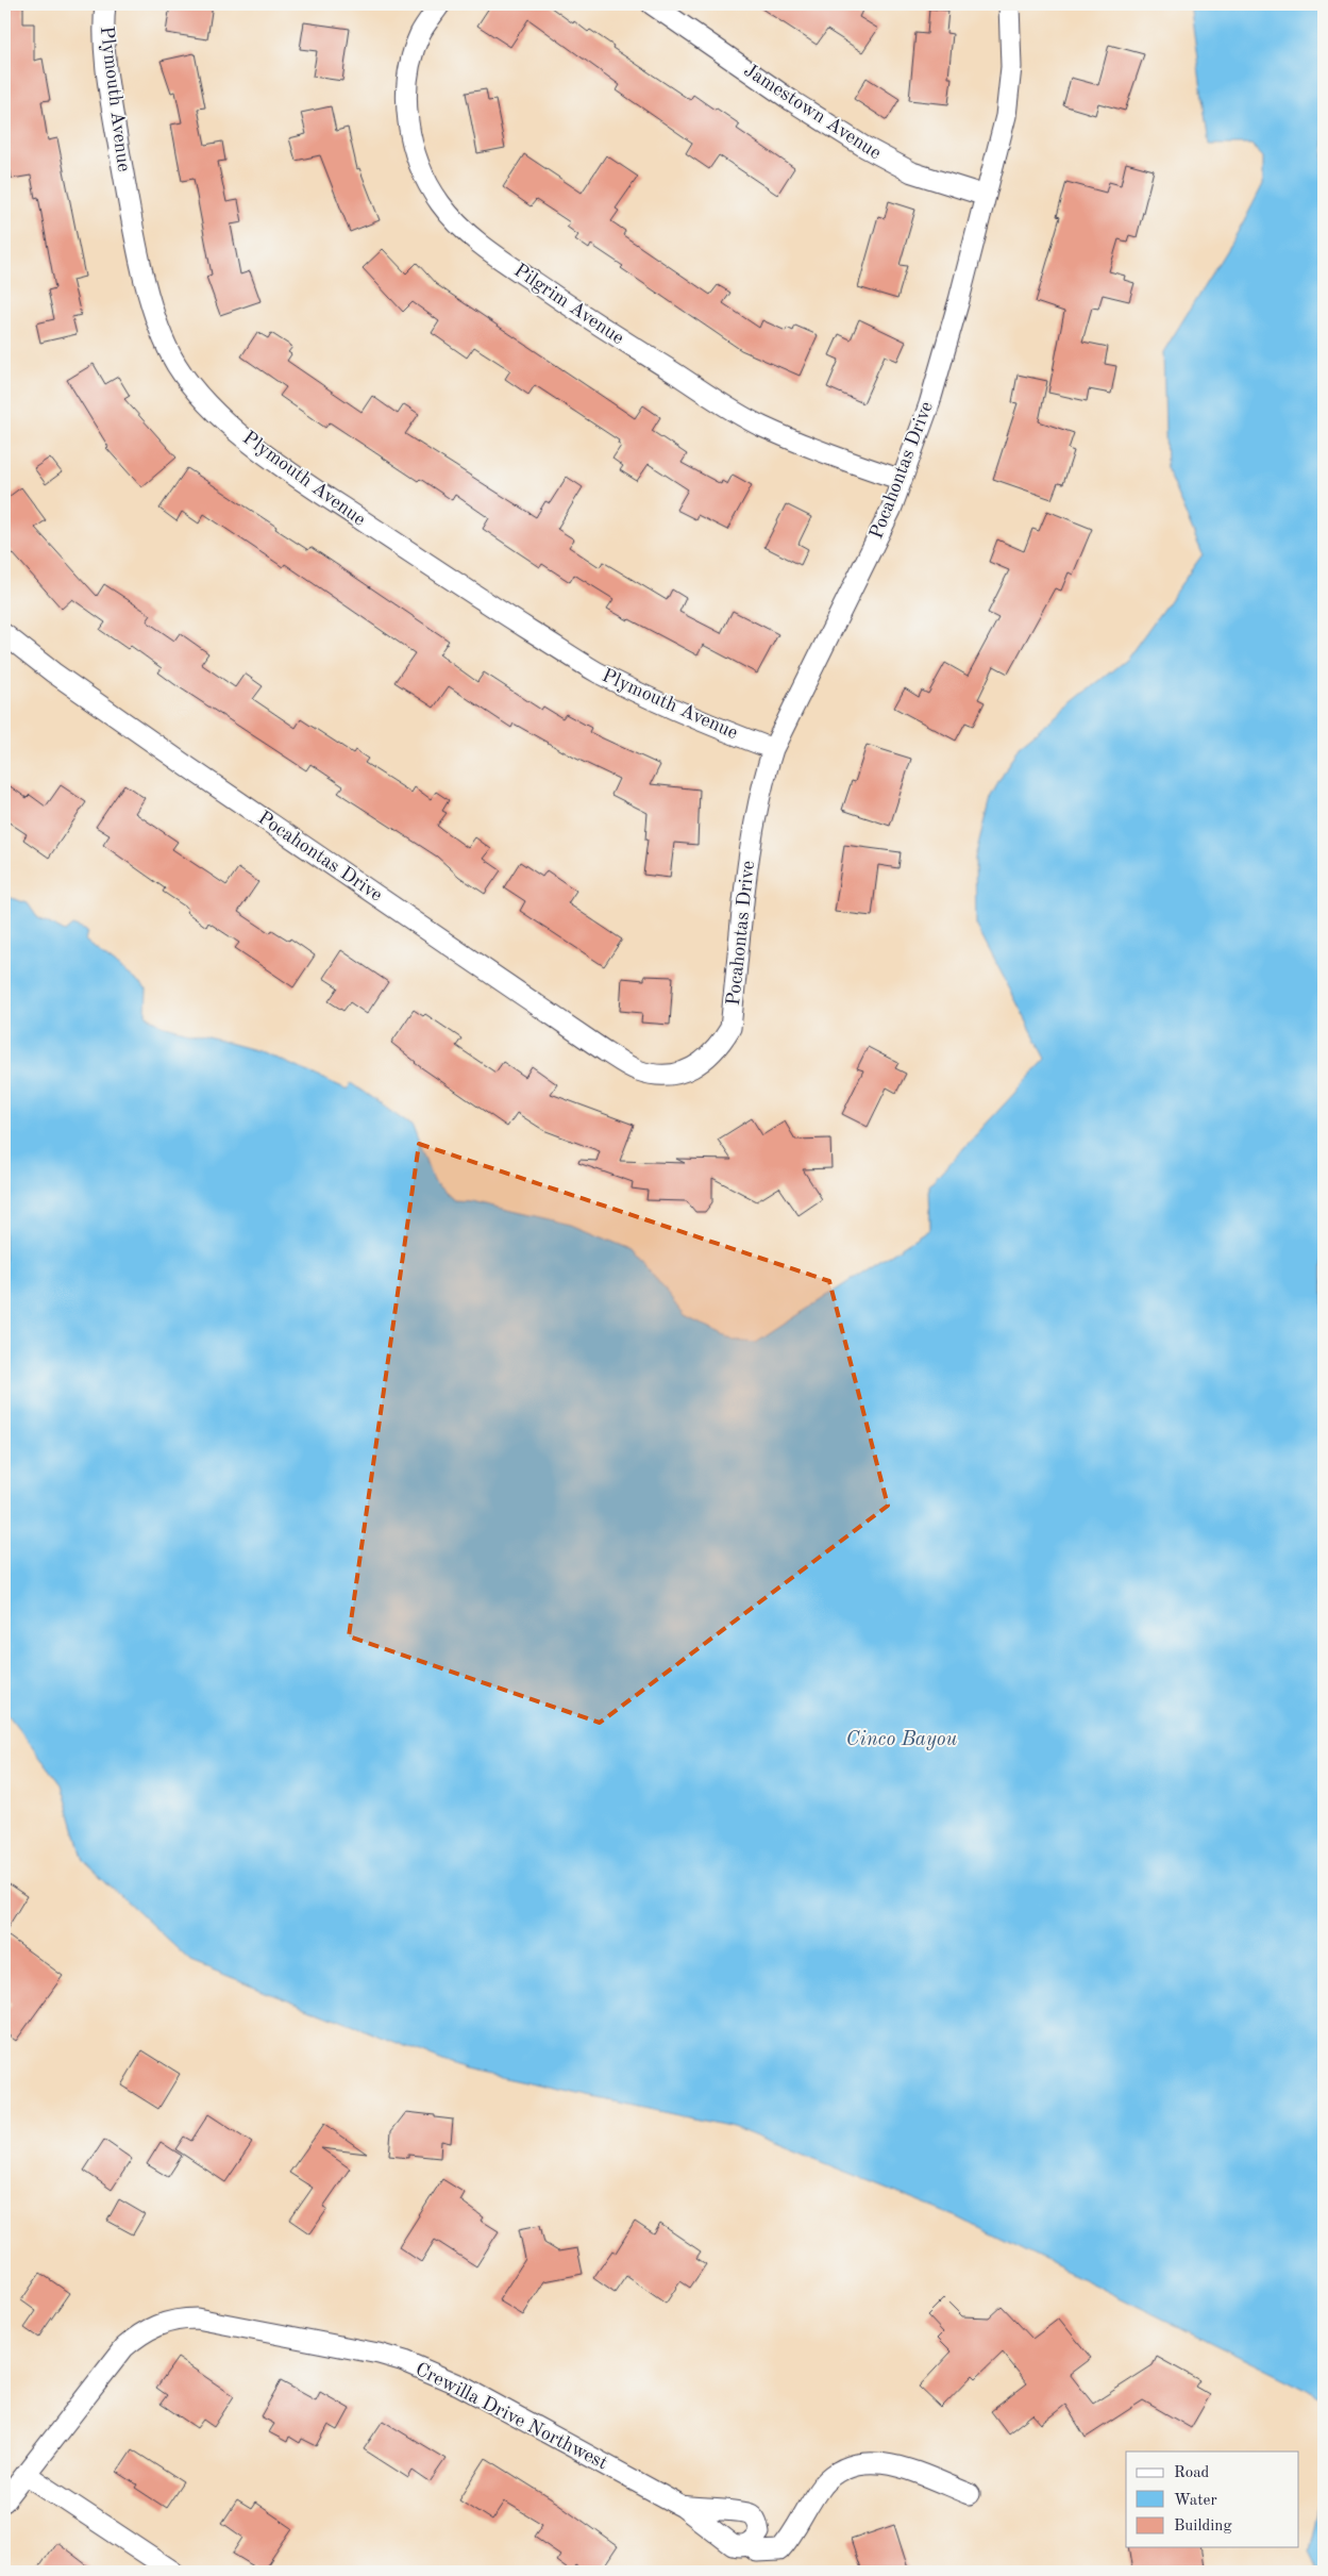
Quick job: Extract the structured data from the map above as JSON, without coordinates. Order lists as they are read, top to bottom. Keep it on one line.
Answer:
{"streets":{"street":["Plymouth Avenue","Jamestown Avenue","Pilgrim Avenue","Pocahontas Drive","Crewilla Drive Northwest"]},"crossings":[["Plymouth Avenue","Pocahontas Drive"],["Jamestown Avenue","Pocahontas Drive"],["Pilgrim Avenue","Pocahontas Drive"]],"water":["Cinco Bayou"],"legend":["Road","Water","Building"]}
